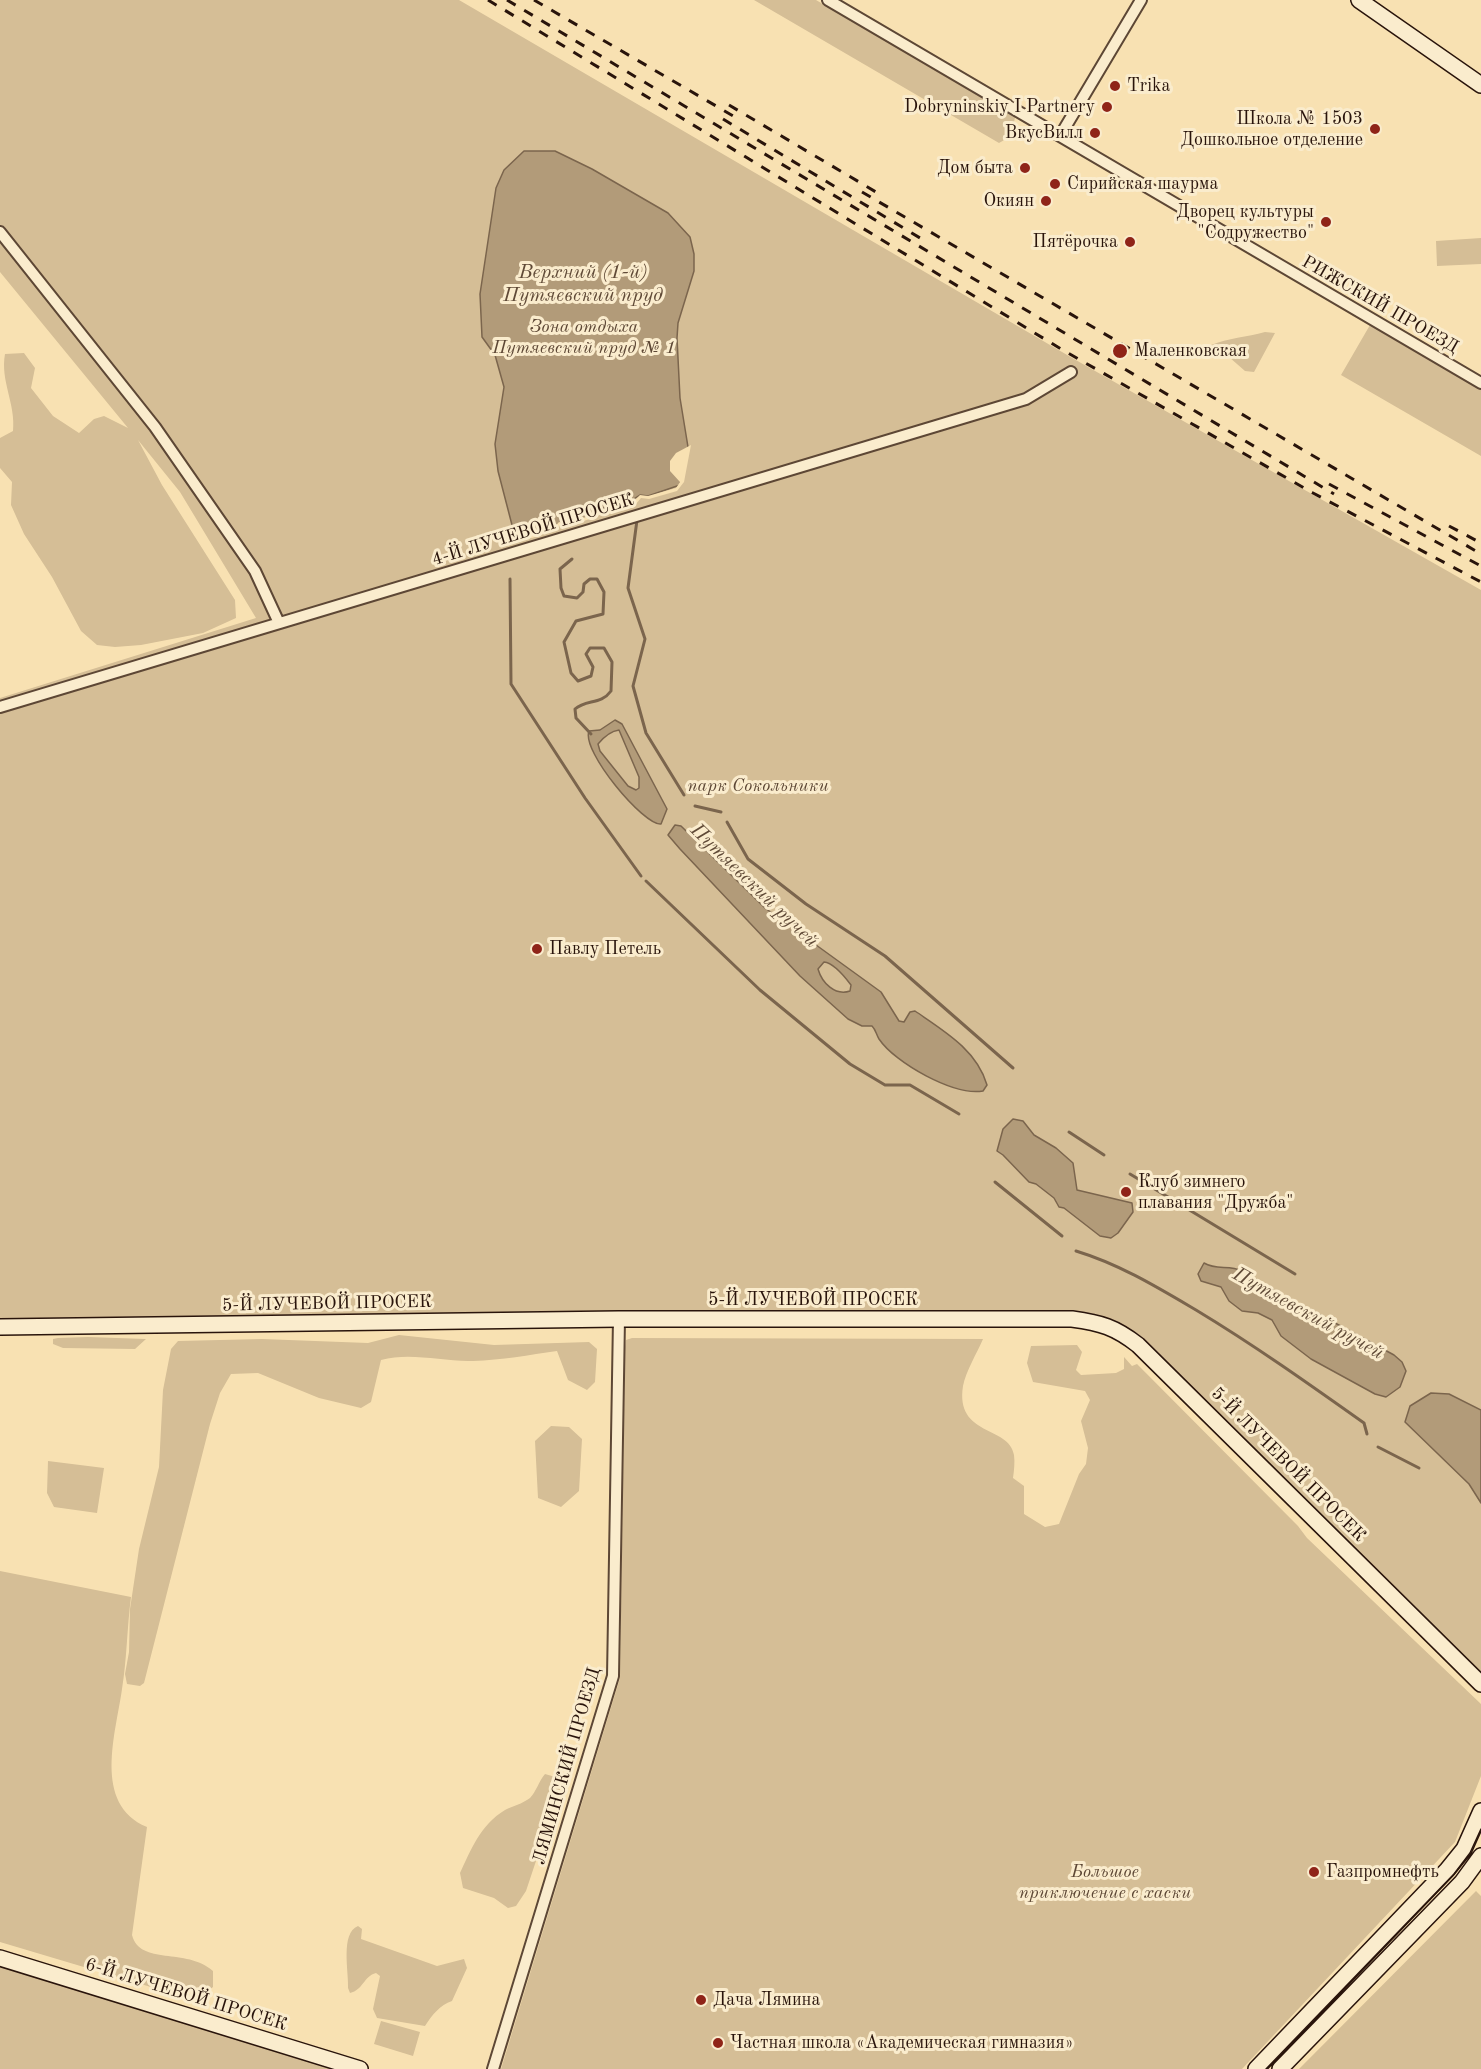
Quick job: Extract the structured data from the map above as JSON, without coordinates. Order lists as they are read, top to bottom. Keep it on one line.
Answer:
{"streets":{"street":["РИЖСКИЙ ПРОЕЗД","4-Й ЛУЧЕВОЙ ПРОСЕК","5-Й ЛУЧЕВОЙ ПРОСЕК","ЛЯМИНСКИЙ ПРОЕЗД","6-Й ЛУЧЕВОЙ ПРОСЕК"]},"crossings":[["5-Й ЛУЧЕВОЙ ПРОСЕК","ЛЯМИНСКИЙ ПРОЕЗД"]],"water":["Верхний (1-й) Путяевский пруд","Путяевский ручей"],"parks":["Зона отдыха Путяевский пруд № 1","парк Сокольники","Большое приключение с хаски"],"places":["Trika","Dobryninskiy I Partnery","Школа № 1503 Дошкольное отделение","ВкусВилл","Дом быта","Сирийская шаурма","Окиян","Дворец культуры \"Содружество\"","Пятёрочка","Маленковская","Павлу Петель","Клуб зимнего плавания \"Дружба\"","Газпромнефть","Дача Лямина","Частная школа «Академическая гимназия»"]}
